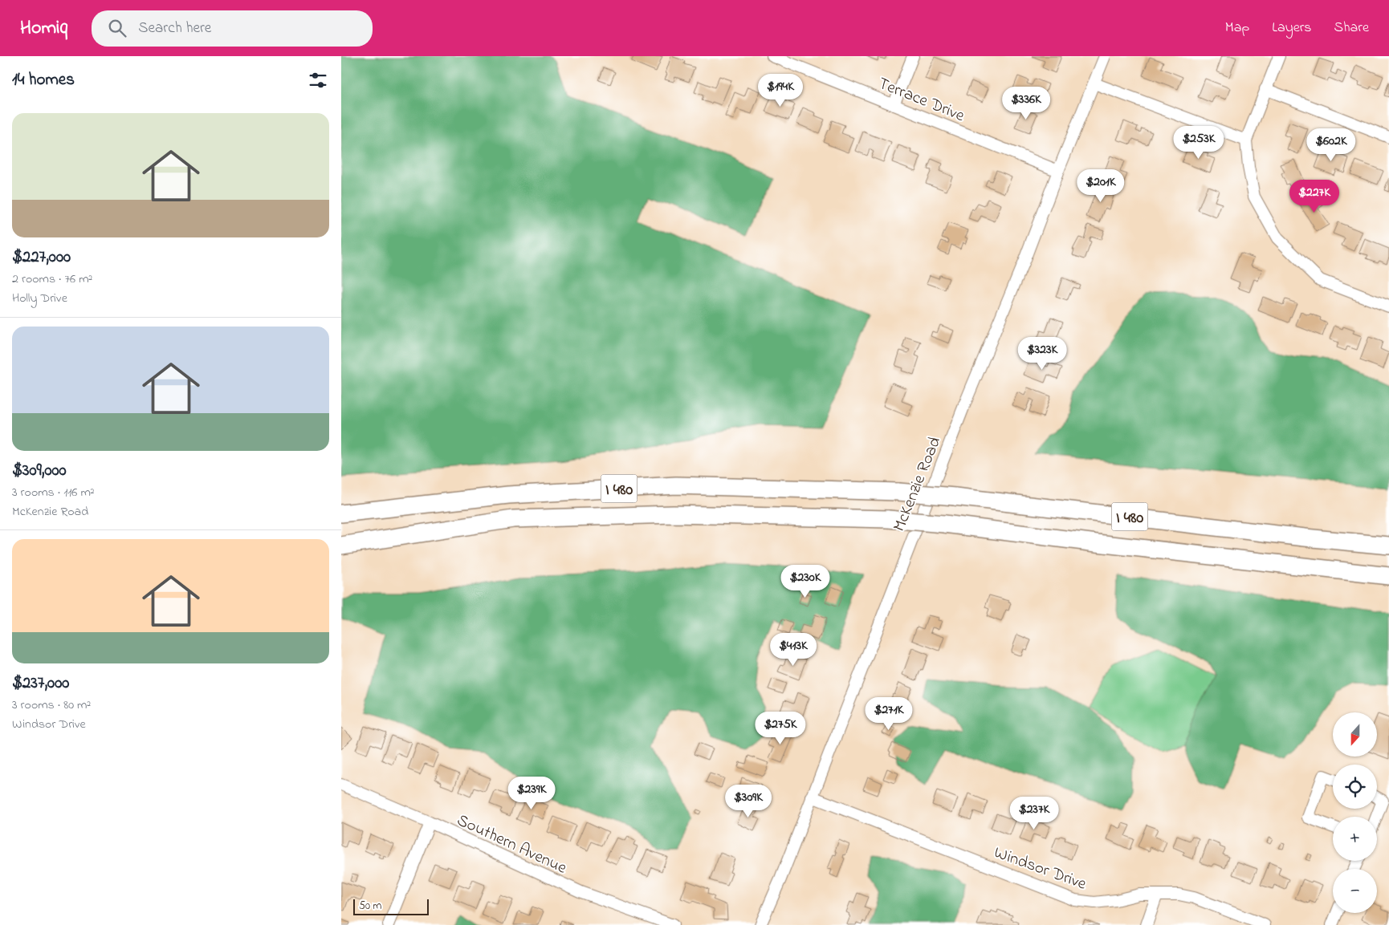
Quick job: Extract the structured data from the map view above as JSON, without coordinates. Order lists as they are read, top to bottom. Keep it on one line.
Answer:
{"streets":{"highway":["I 480"],"street":["Terrace Drive","McKenzie Road","Southern Avenue","Windsor Drive"]},"crossings":[["Terrace Drive","McKenzie Road"],["McKenzie Road","Windsor Drive"]],"scale_bar":"50 m","north":"bottom","page":{"header":"Homiq","search":"Search here","nav":["Map","Layers","Share"],"heading":"14 homes","price":["$194K","$336K","$253K","$602K","$201K","$227K","$323K","$230K","$413K","$271K","$275K","$239K","$309K","$237K"],"list":[{"name":"$227,000","note":"2 rooms · 76 m² · Holly Drive"},{"name":"$309,000","note":"3 rooms · 116 m² · McKenzie Road"},{"name":"$237,000","note":"3 rooms · 80 m² · Windsor Drive"}],"map_buttons":["+","−"],"scale":"50 m"}}
